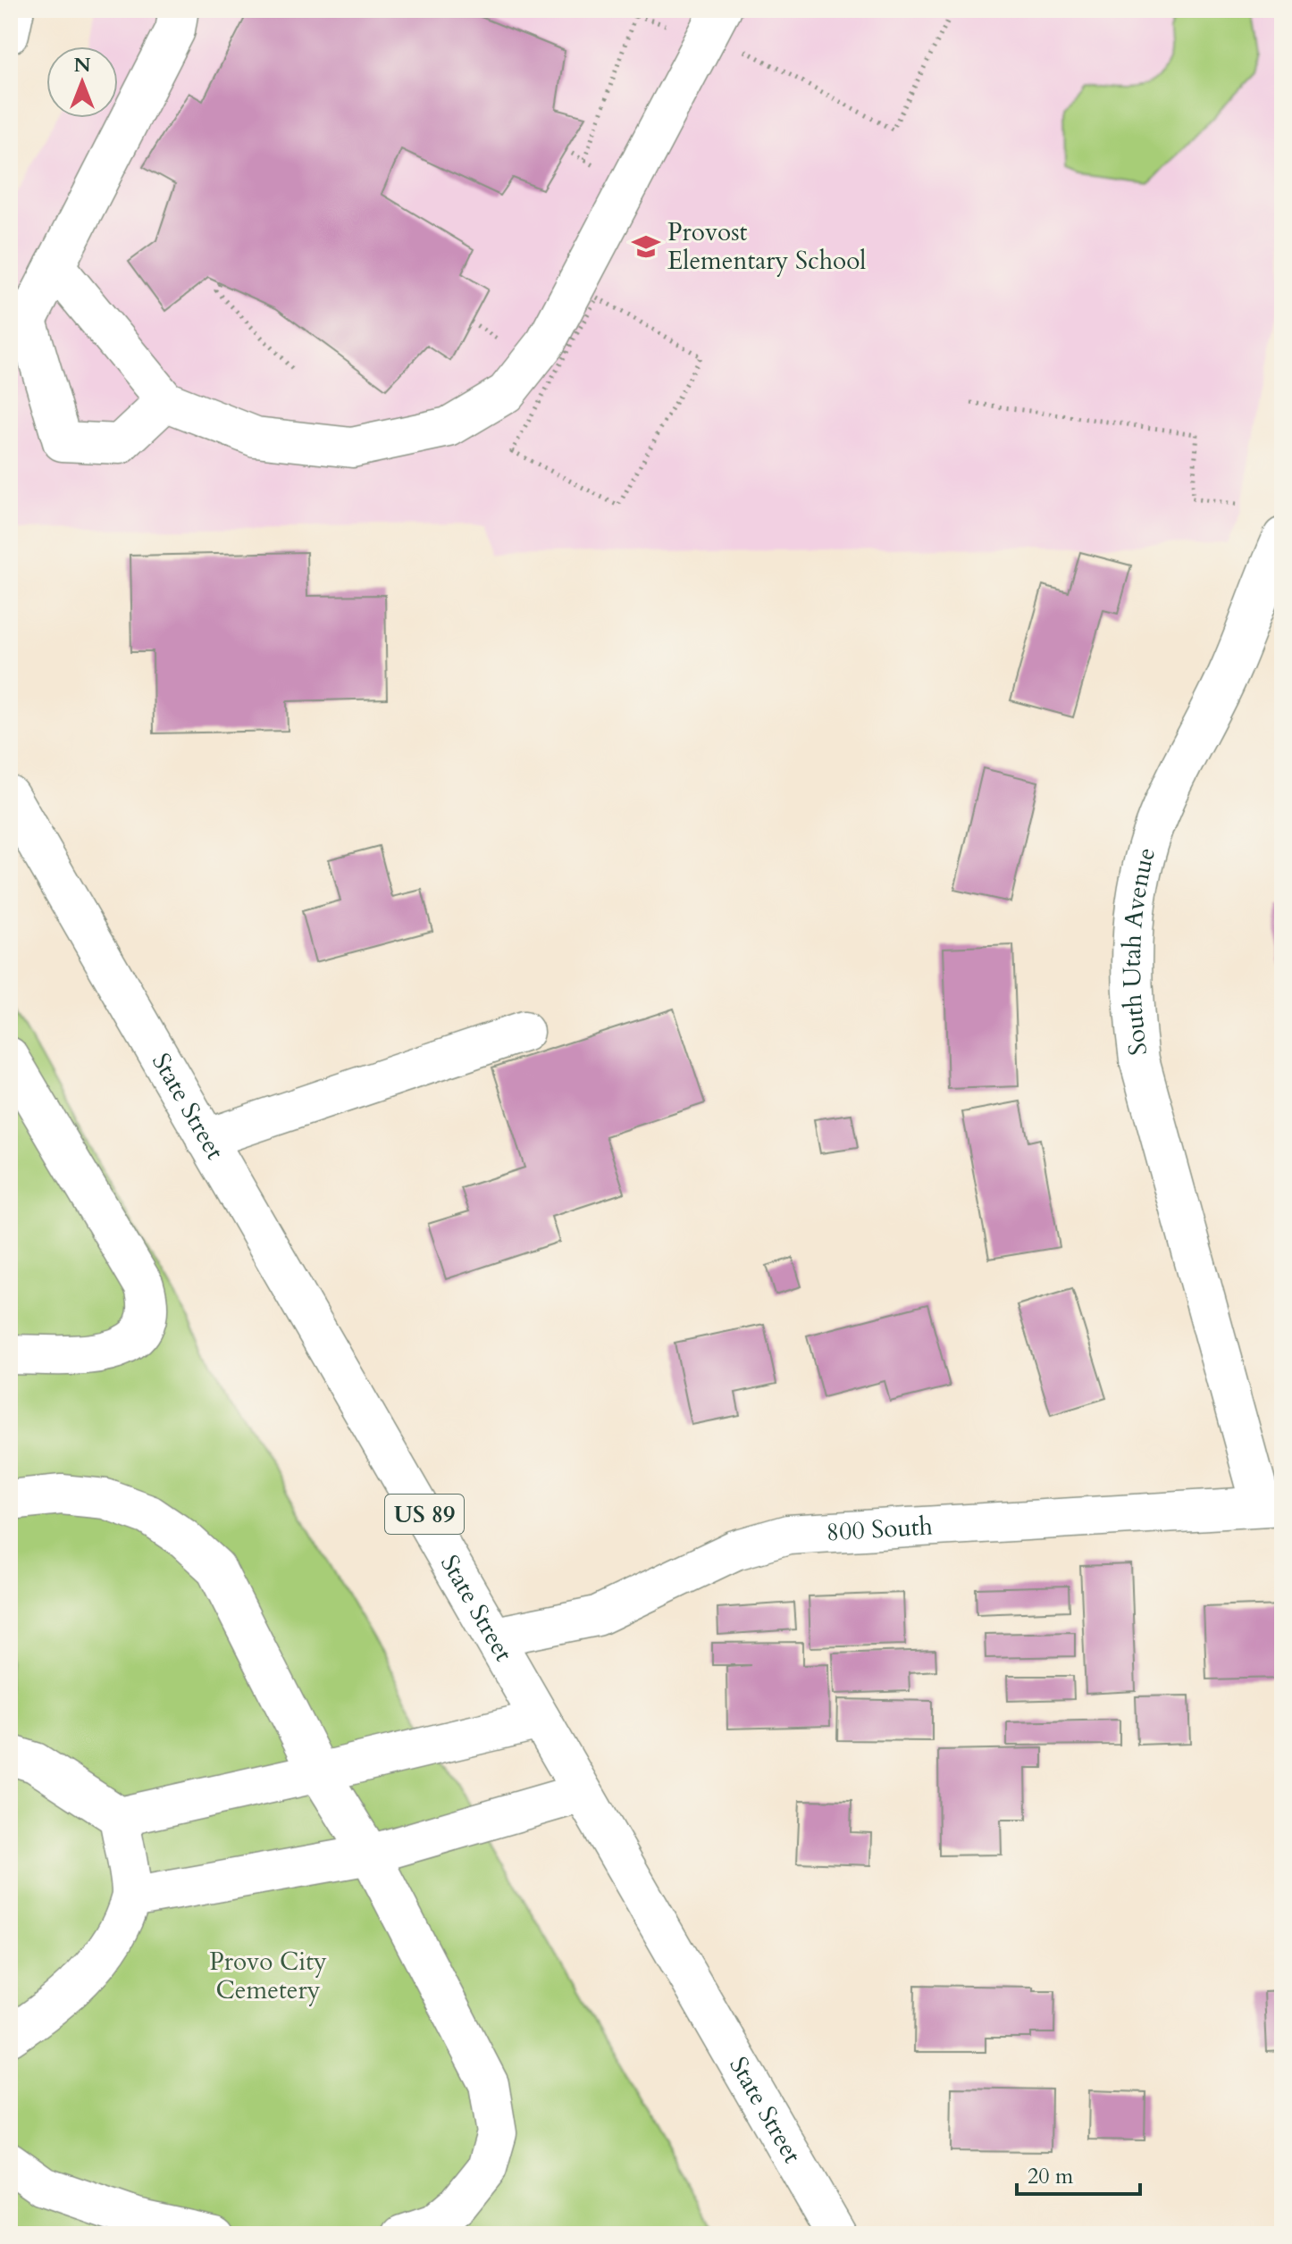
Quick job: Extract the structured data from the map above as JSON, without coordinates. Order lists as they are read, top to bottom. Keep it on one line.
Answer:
{"streets":{"street":["South Utah Avenue","State Street","US 89","800 South"]},"crossings":[["South Utah Avenue","800 South"],["State Street","800 South"]],"parks":["Provo City Cemetery"],"places":{"school or university":["Provost Elementary School"]},"scale_bar":"20 m","north":"top"}
